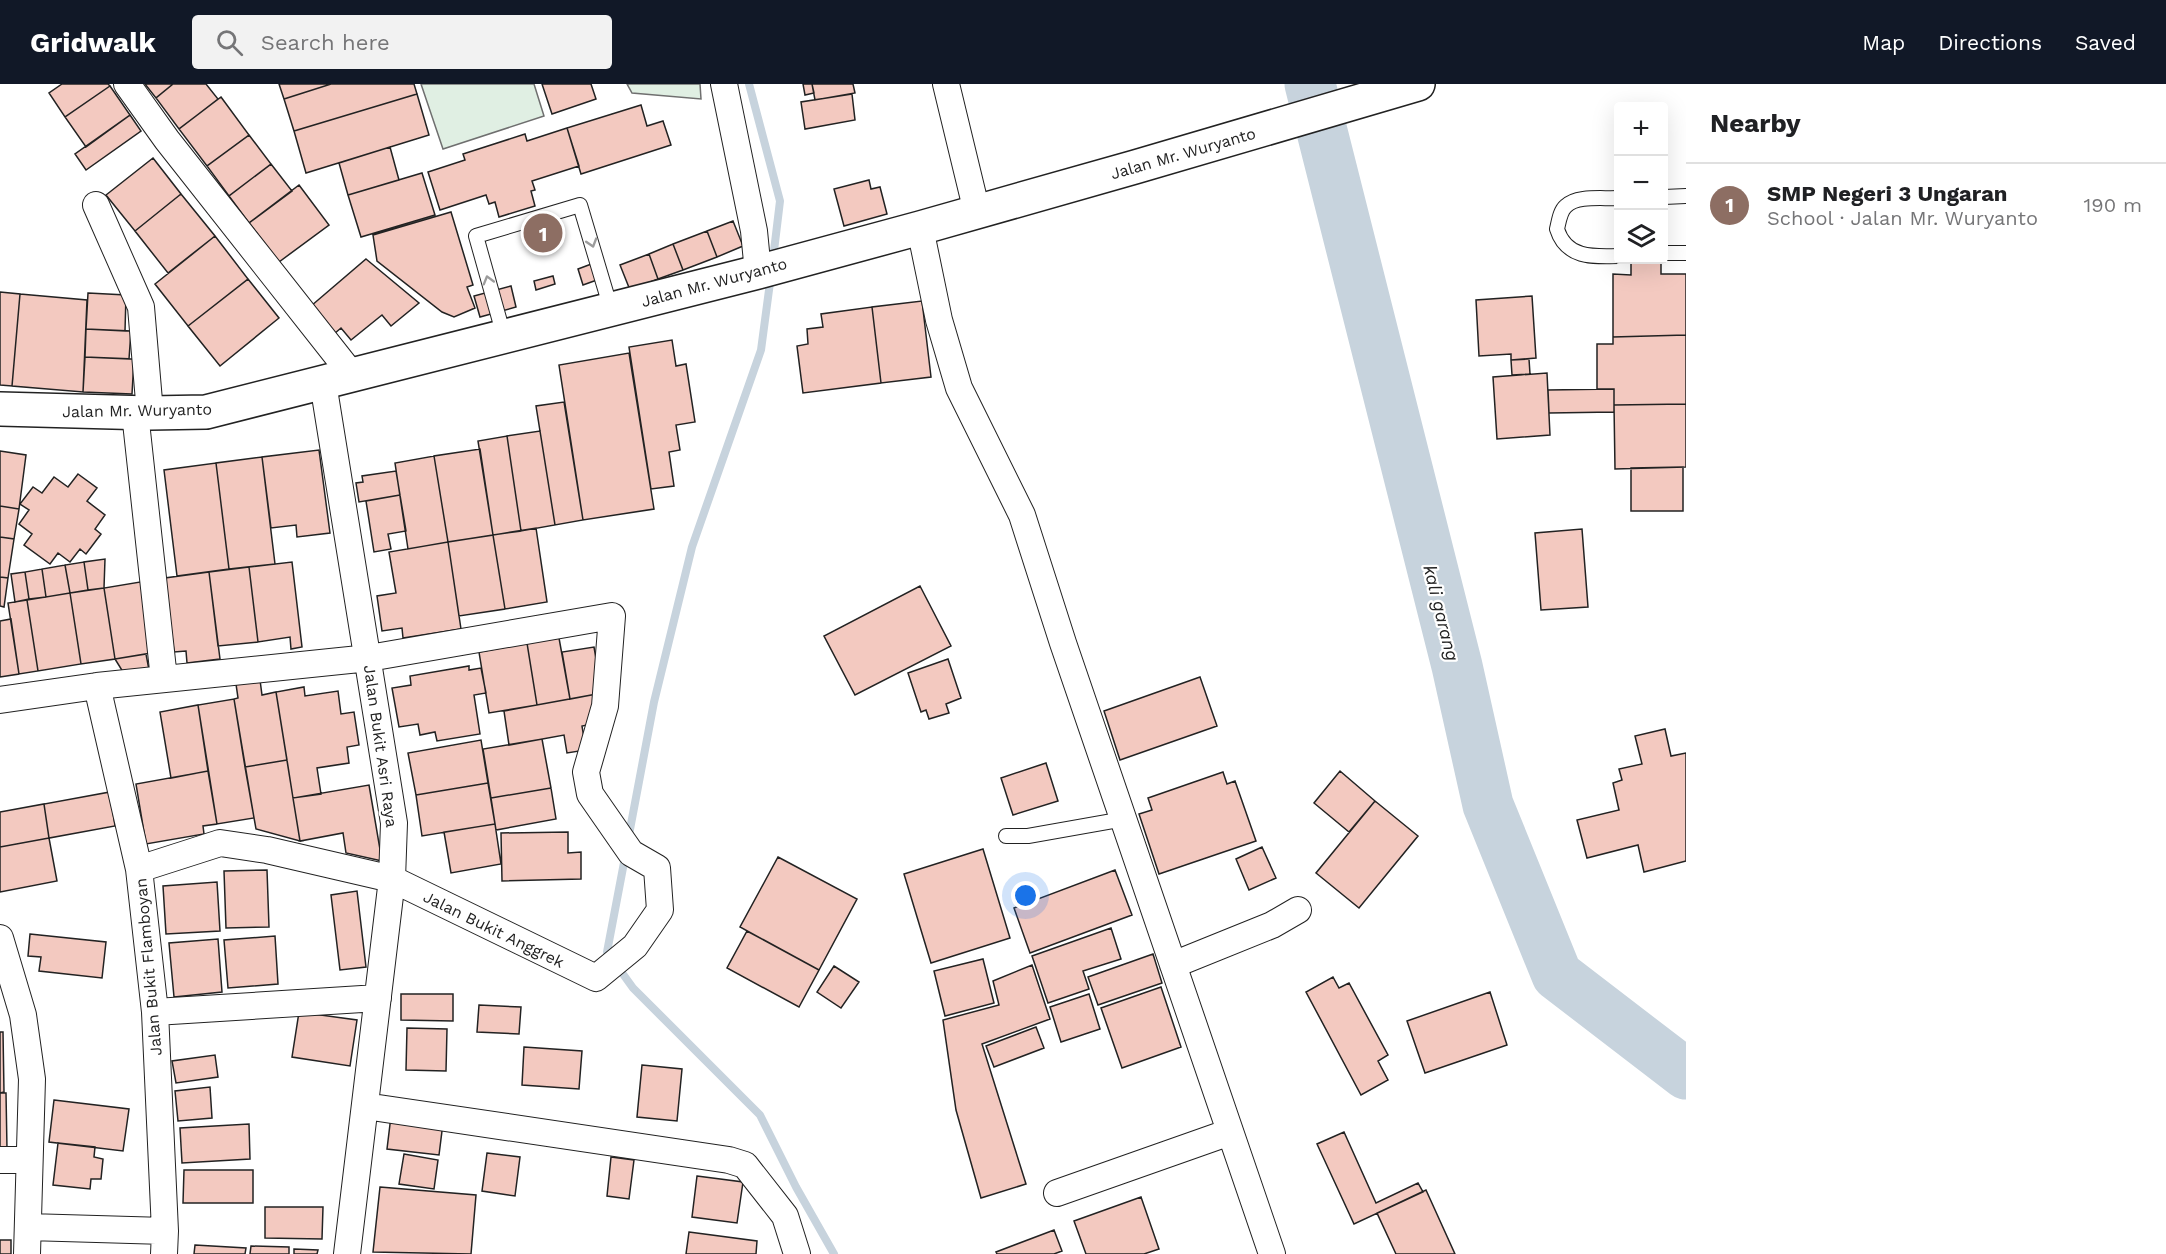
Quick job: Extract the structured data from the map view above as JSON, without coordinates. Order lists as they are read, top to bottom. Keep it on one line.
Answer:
{"streets":{"main road":["Jalan Mr. Wuryanto"],"street":["Jalan Bukit Asri Raya","Jalan Bukit Anggrek","Jalan Bukit Flamboyan"]},"crossings":[["Jalan Mr. Wuryanto","Jalan Bukit Asri Raya"],["Jalan Bukit Asri Raya","Jalan Bukit Anggrek"],["Jalan Bukit Asri Raya","Jalan Bukit Flamboyan"],["Jalan Bukit Anggrek","Jalan Bukit Flamboyan"]],"water":["kali garang"],"page":{"header":"Gridwalk","search":"Search here","nav":["Map","Directions","Saved"],"heading":"Nearby","map_buttons":["+","−"],"list":[{"mark":"1","name":"SMP Negeri 3 Ungaran","note":"School · Jalan Mr. Wuryanto","value":"190 m"}],"pins":"1"}}
